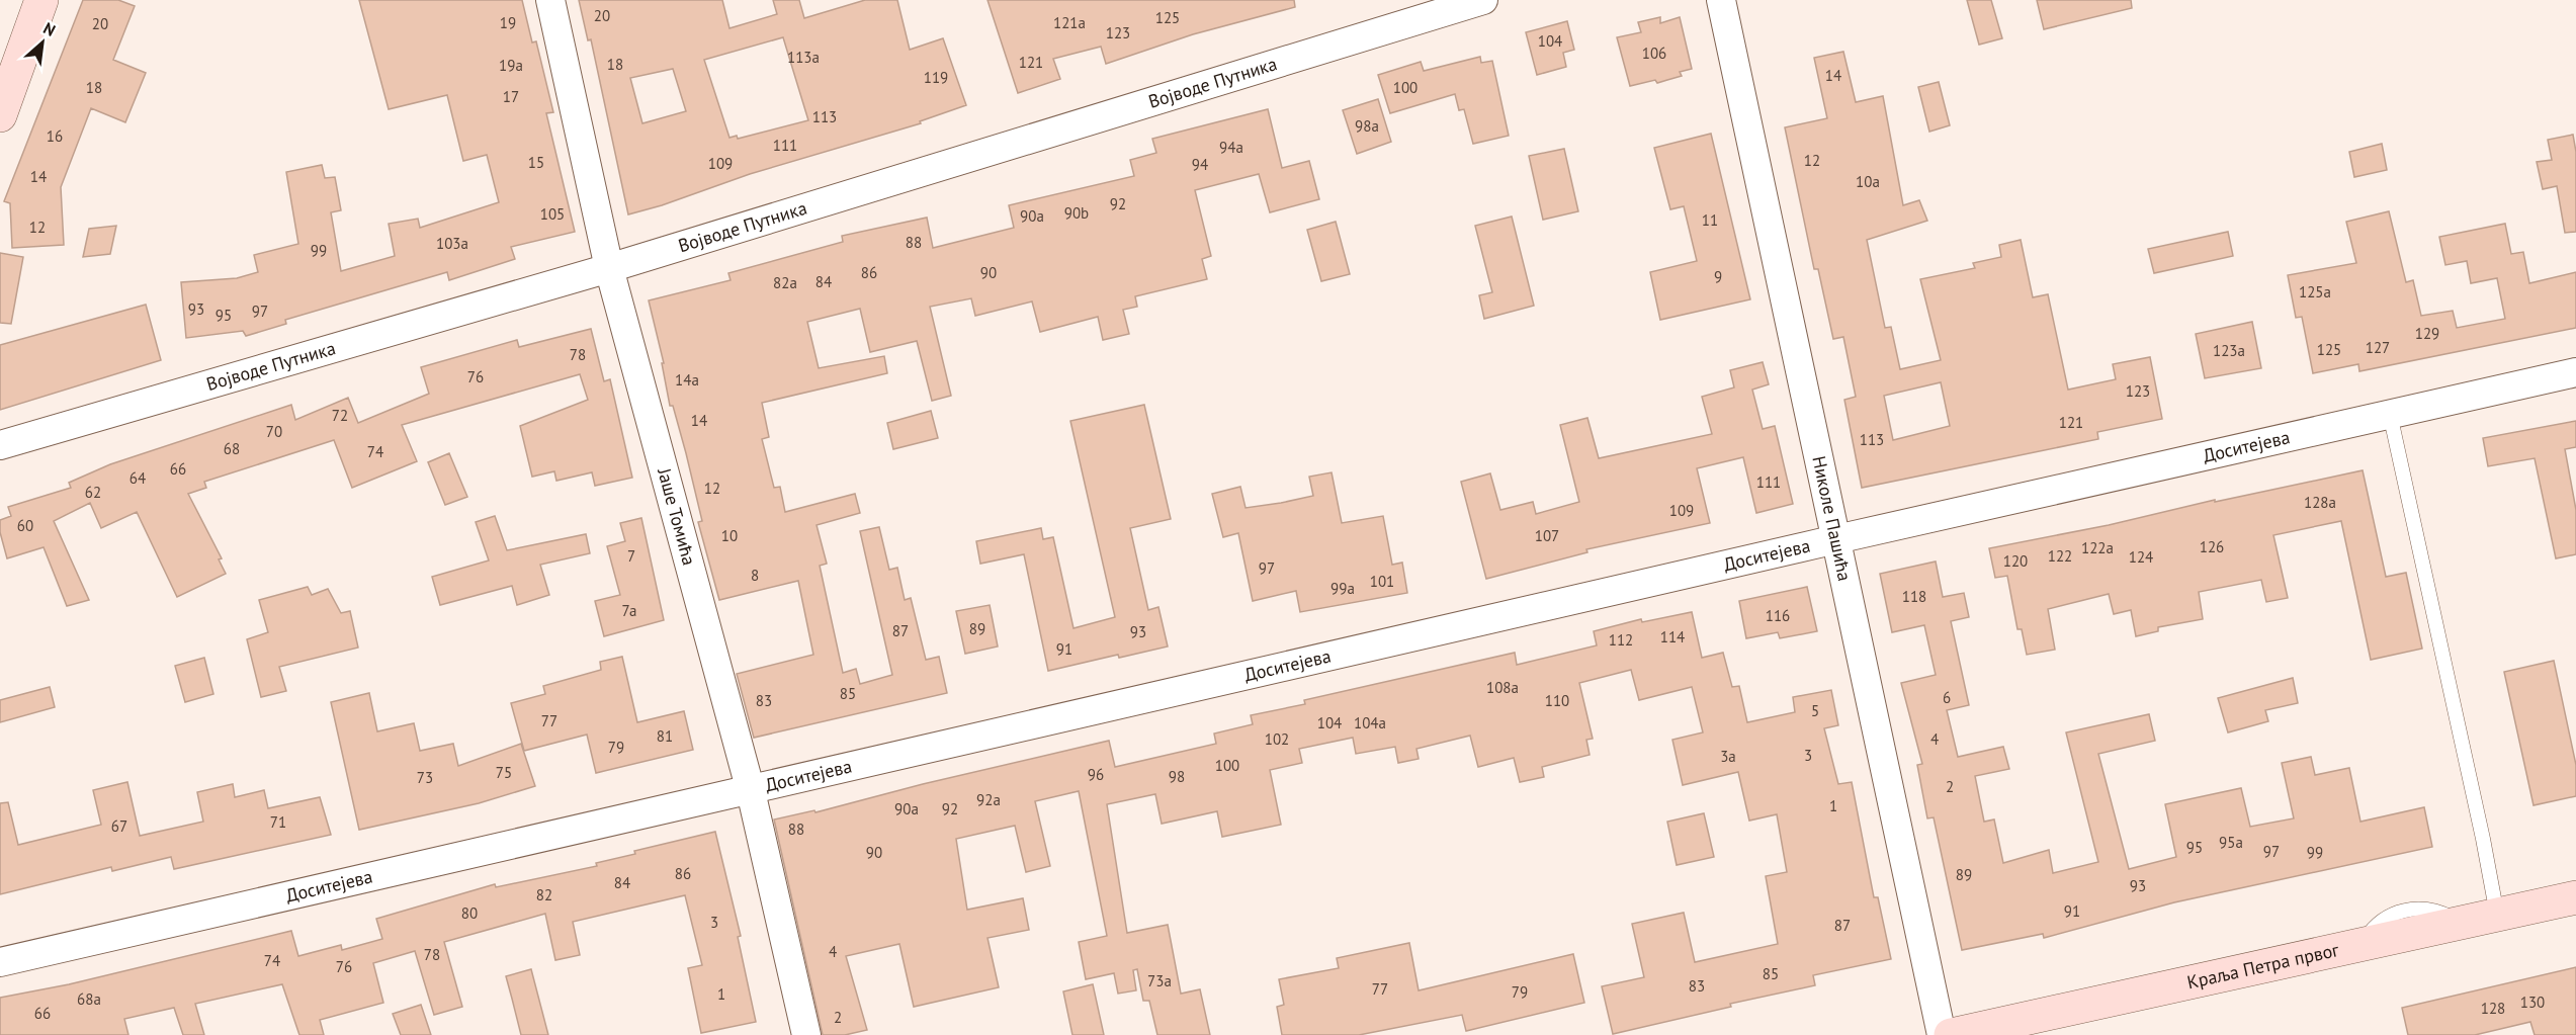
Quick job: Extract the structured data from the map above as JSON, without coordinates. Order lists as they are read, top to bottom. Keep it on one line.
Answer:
{"streets":{"street":["Војводе Путника","Доситејева","Јаше Томића","Николе Пашића","Краља Петра првог"]},"crossings":[["Војводе Путника","Јаше Томића"],["Доситејева","Јаше Томића"],["Доситејева","Николе Пашића"]],"house_numbers":["20","125","19","121a","20","123","104","106","113a","121","18","19a","14","119","18","100","17","113","98a","16","111","94a","12","15","109","94","14","10a","92","90b","105","90a","11","12","88","103a","99","86","90","9","84","82a","125a","93","97","95","129","127","125","123a","78","76","14a","123","72","14","121","70","113","68","74","66","64","111","12","62","128a","109","60","10","107","126","122a","7","122","124","120","97","8","101","99a","118","7a","116","89","87","93","114","112","91","108a","85","6","83","110","5","77","104","104a","81","102","4","79","3","3a","100","75","96","98","73","2","92a","1","90a","92","71","67","88","95a","95","97","90","99","86","89","84","93","82","91","80","3","87","4","78","74","76","85","73a","83","77","79","1","68a","130","128","66","2"],"north":"top right"}
